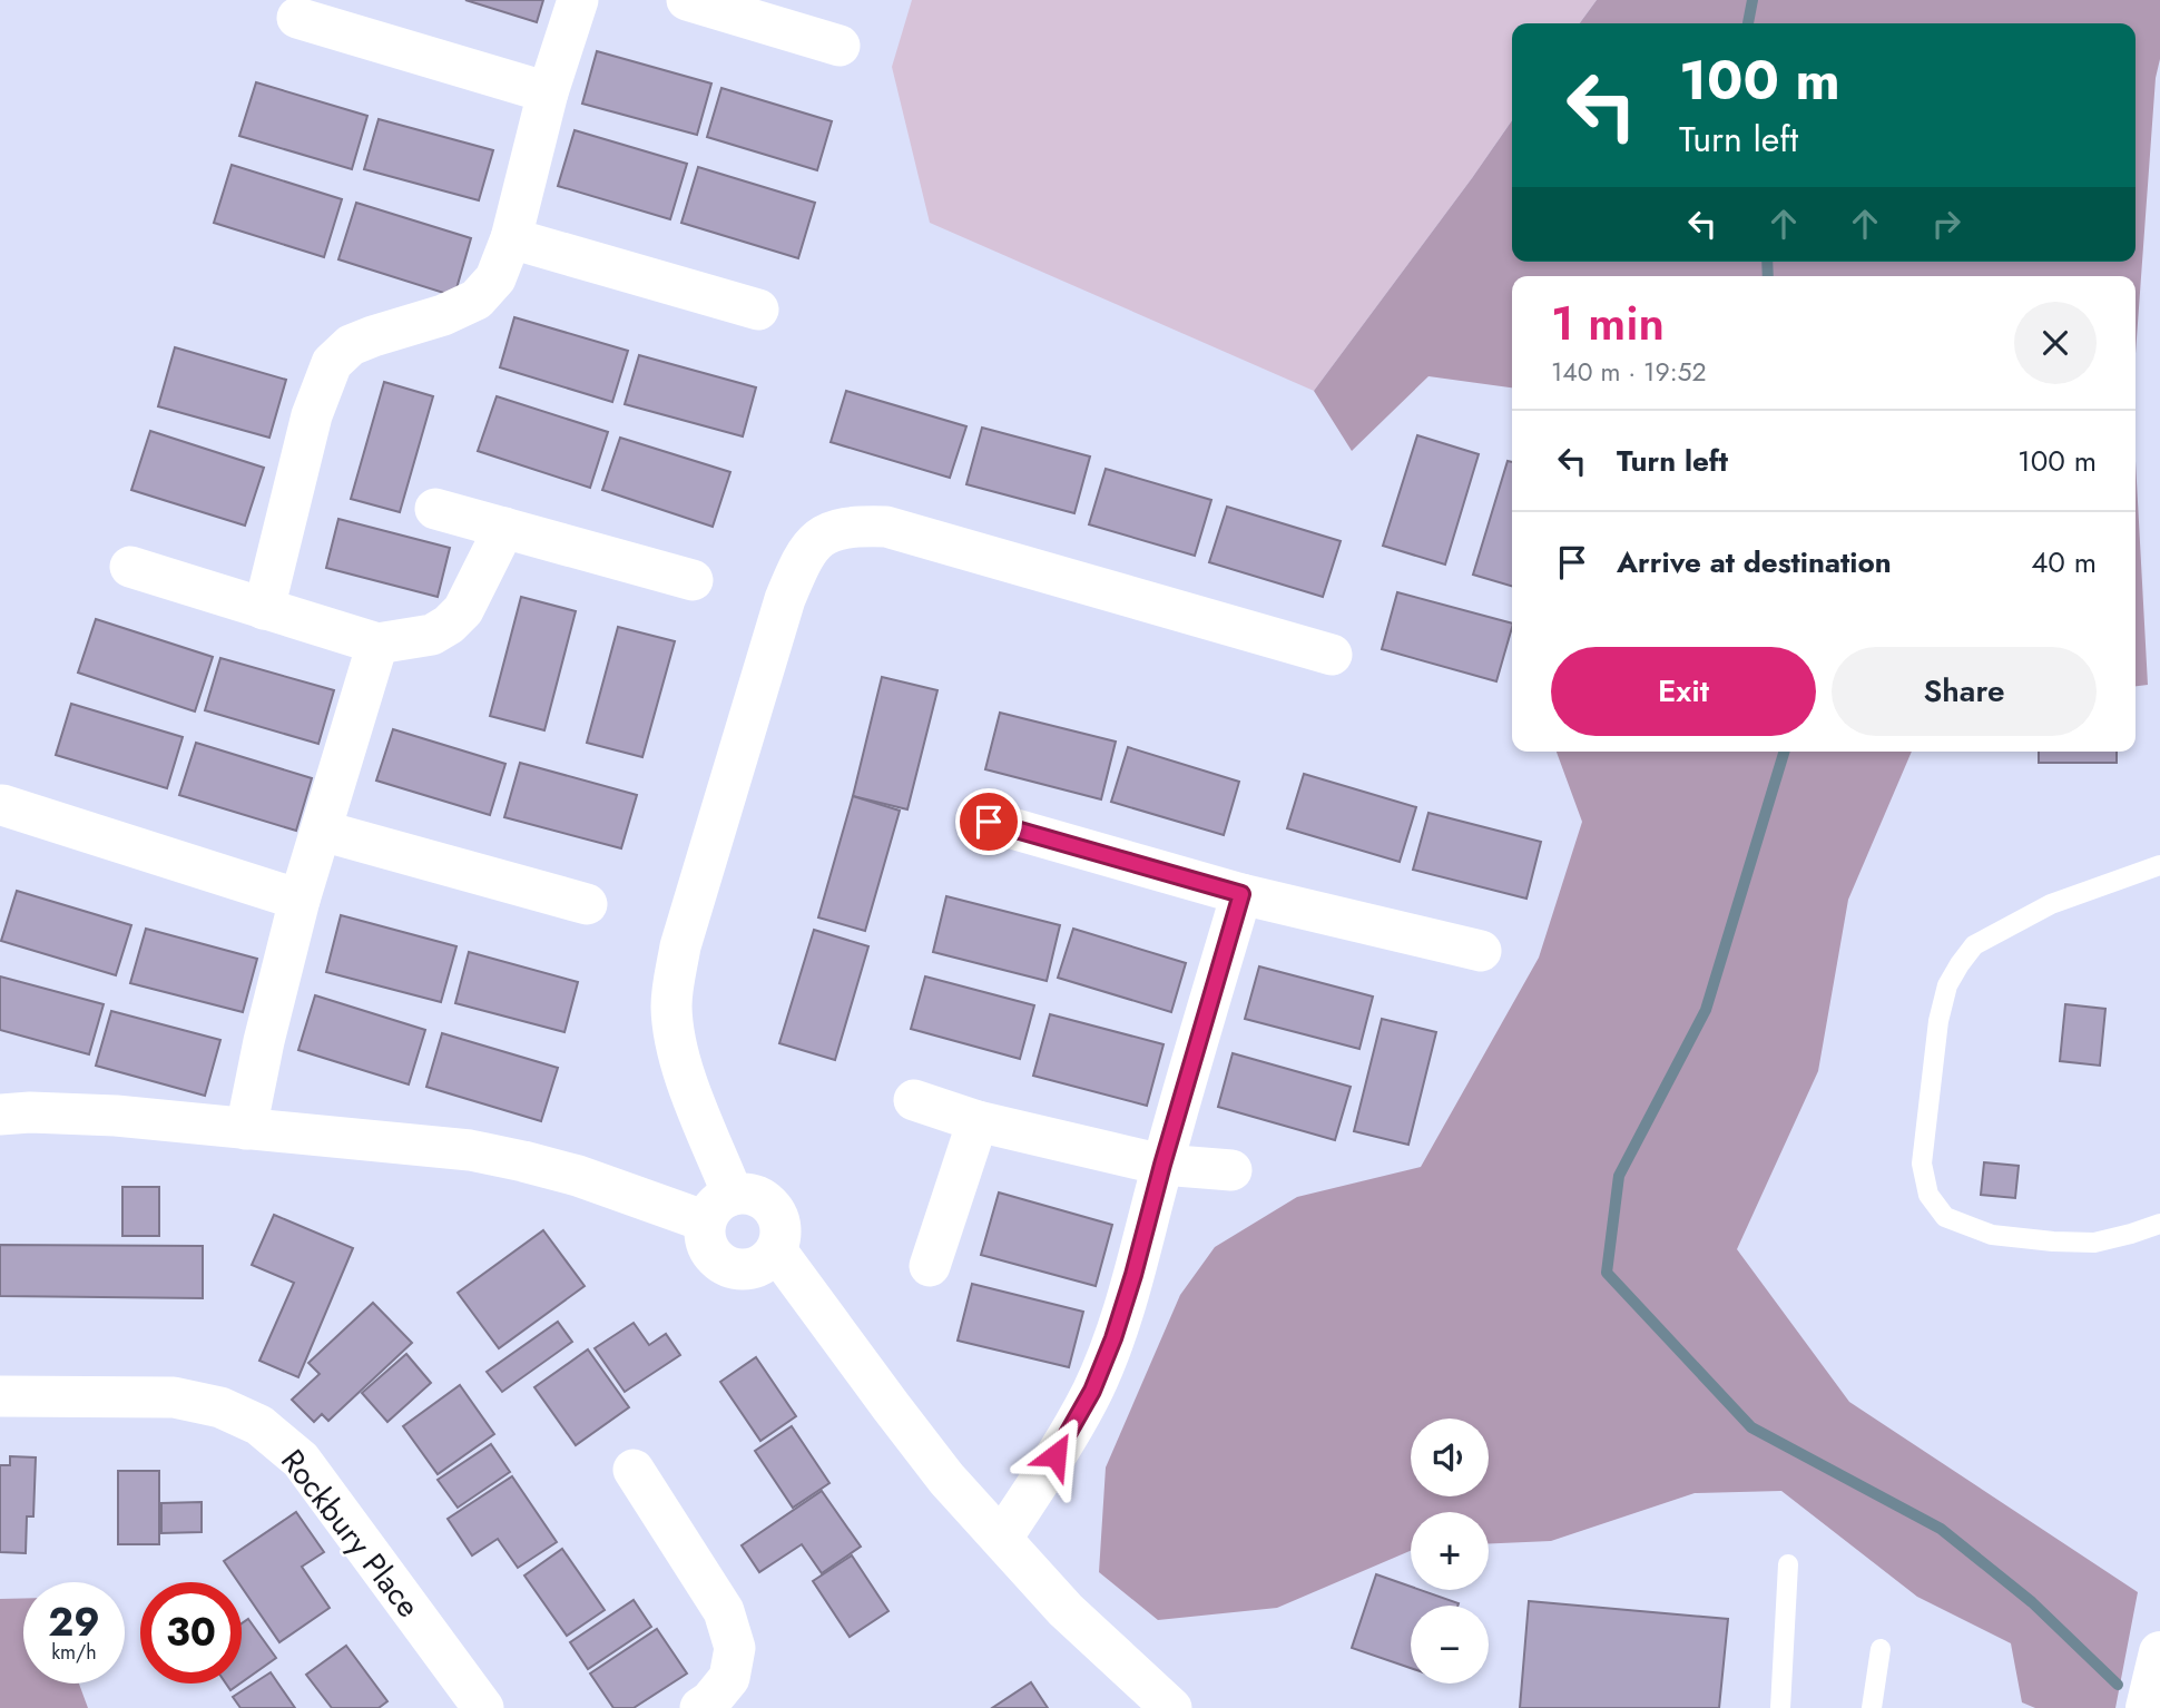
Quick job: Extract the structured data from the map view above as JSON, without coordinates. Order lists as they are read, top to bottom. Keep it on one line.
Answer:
{"streets":{"street":["Rockbury Place"]},"page":{"turn":["100 m","Turn left"],"heading":["1 min","140 m · 19:52"],"list":[{"name":"Turn left","value":"100 m"},{"name":"Arrive at destination","value":"40 m"}],"buttons":["Exit","Share"],"map_buttons":["+","−"],"speed":"29 km/h","limit":"30"}}
